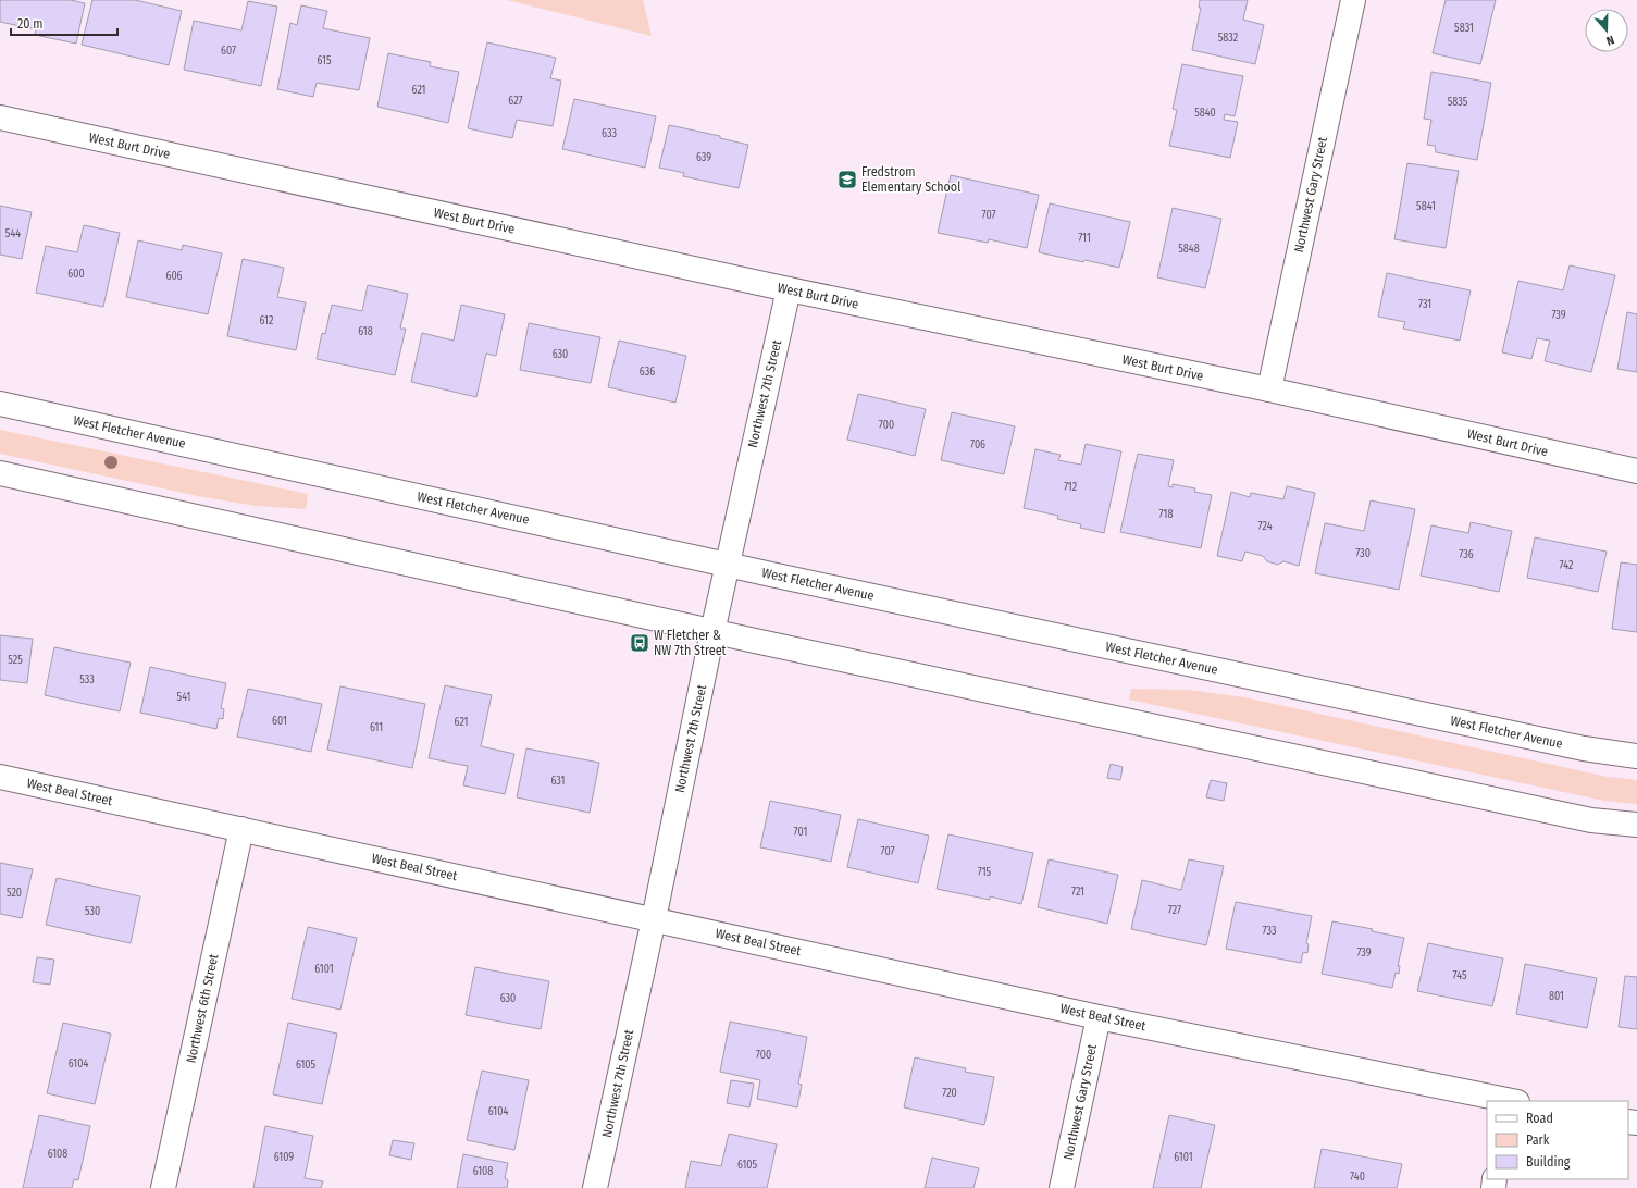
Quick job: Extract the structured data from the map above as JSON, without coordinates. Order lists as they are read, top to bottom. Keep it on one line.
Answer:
{"streets":{"street":["West Burt Drive","Northwest Gary Street","Northwest 7th Street","West Fletcher Avenue","West Beal Street","Northwest 6th Street"]},"crossings":[["West Burt Drive","Northwest Gary Street"],["West Burt Drive","Northwest 7th Street"],["Northwest Gary Street","West Beal Street"],["Northwest 7th Street","West Fletcher Avenue"],["Northwest 7th Street","West Beal Street"],["West Beal Street","Northwest 6th Street"]],"places":{"school or university":["Fredstrom Elementary School"],"bus stop":["W Fletcher & NW 7th Street"]},"house_numbers":["5831","5832","607","615","621","627","5835","5840","633","639","5841","707","544","711","5848","600","606","731","739","612","618","630","636","700","706","712","718","724","730","736","742","525","533","541","601","621","611","631","701","707","715","721","520","727","530","733","739","6101","745","801","630","700","6104","6105","720","6104","6108","6109","6101","6105","6108","740"],"legend":["Road","Park","Building"],"scale_bar":"20 m","north":"bottom"}
